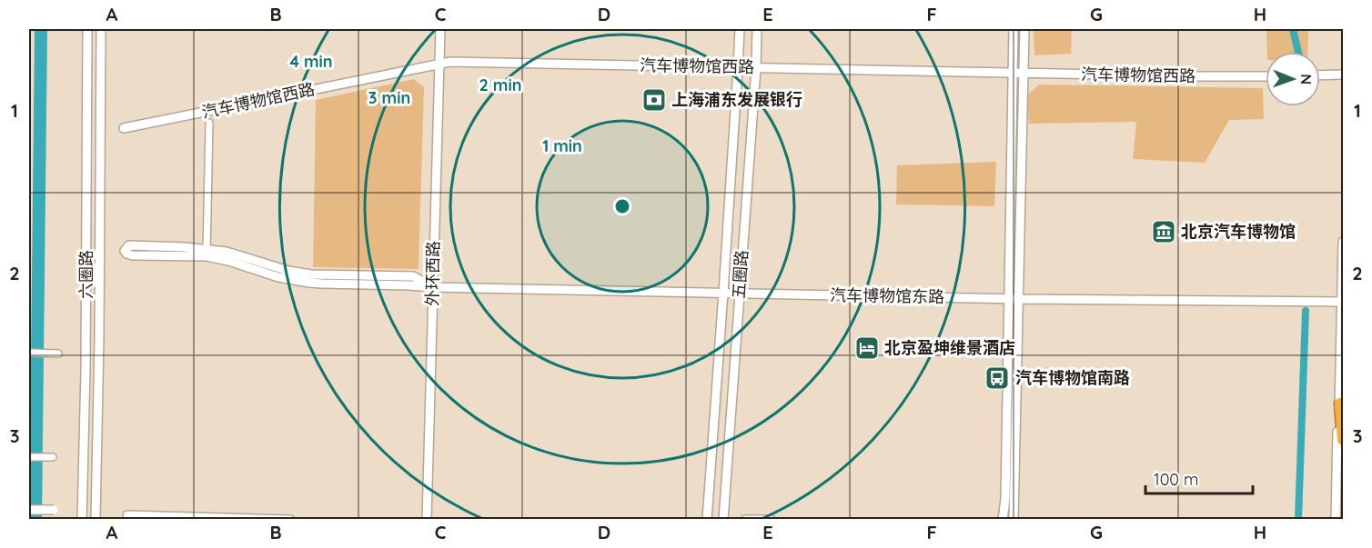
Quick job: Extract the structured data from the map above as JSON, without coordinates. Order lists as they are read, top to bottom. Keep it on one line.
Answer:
{"streets":{"street":["汽车博物馆西路","外环西路","六圈路","五圈路","汽车博物馆东路"]},"crossings":[["汽车博物馆西路","外环西路"],["汽车博物馆西路","五圈路"],["外环西路","汽车博物馆东路"],["五圈路","汽车博物馆东路"]],"places":{"bank":["上海浦东发展银行"],"museum":["北京汽车博物馆"],"hotel":["北京盈坤维景酒店"],"bus stop":["汽车博物馆南路"]},"scale_bar":"100 m","north":"right","grid":{"columns":["A","B","C","D","E","F","G","H"],"rows":["1","2","3"]},"rings":["4 min","2 min","3 min","1 min"]}
